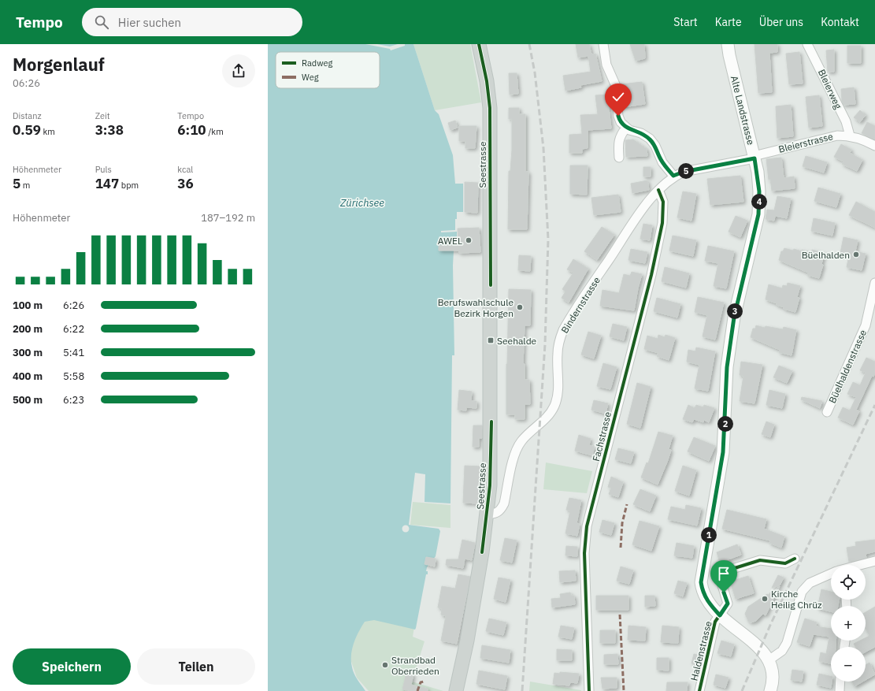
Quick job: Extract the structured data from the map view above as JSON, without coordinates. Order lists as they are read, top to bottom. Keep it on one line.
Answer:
{"streets":{"main road":["Alte Landstrasse","Seestrasse"],"street":["Bleierweg","Bleierstrasse","Bindernstrasse","Büelhaldenstrasse","Fachstrasse","Haldenstrasse"]},"crossings":[["Bleierweg","Bleierstrasse"],["Alte Landstrasse","Bleierstrasse"],["Alte Landstrasse","Bindernstrasse"],["Alte Landstrasse","Haldenstrasse"],["Bleierstrasse","Bindernstrasse"],["Seestrasse","Bindernstrasse"],["Bindernstrasse","Fachstrasse"]],"water":["Zürichsee"],"places":{"other":["AWEL","Büelhalden","Berufswahlschule Bezirk Horgen","Kirche Heilig Chrüz","Strandbad Oberrieden"],"transit":["Seehalde"]},"legend":["Radweg","Weg"],"page":{"header":"Tempo","search":"Hier suchen","nav":["Start","Karte","Über uns","Kontakt"],"heading":["Morgenlauf","06:26"],"stats":[["Distanz","0.59 km"],["Zeit","3:38"],["Tempo","6:10 /km"],["Höhenmeter","5 m"],["Puls","147 bpm"],["kcal","36"]],"pins":["5","4","3","2","1"],"chart":["Höhenmeter","187–192 m"],"list":[{"name":"100 m","note":"6:26"},{"name":"200 m","note":"6:22"},{"name":"300 m","note":"5:41"},{"name":"400 m","note":"5:58"},{"name":"500 m","note":"6:23"}],"map_buttons":["+","−"],"buttons":["Speichern","Teilen"]}}
